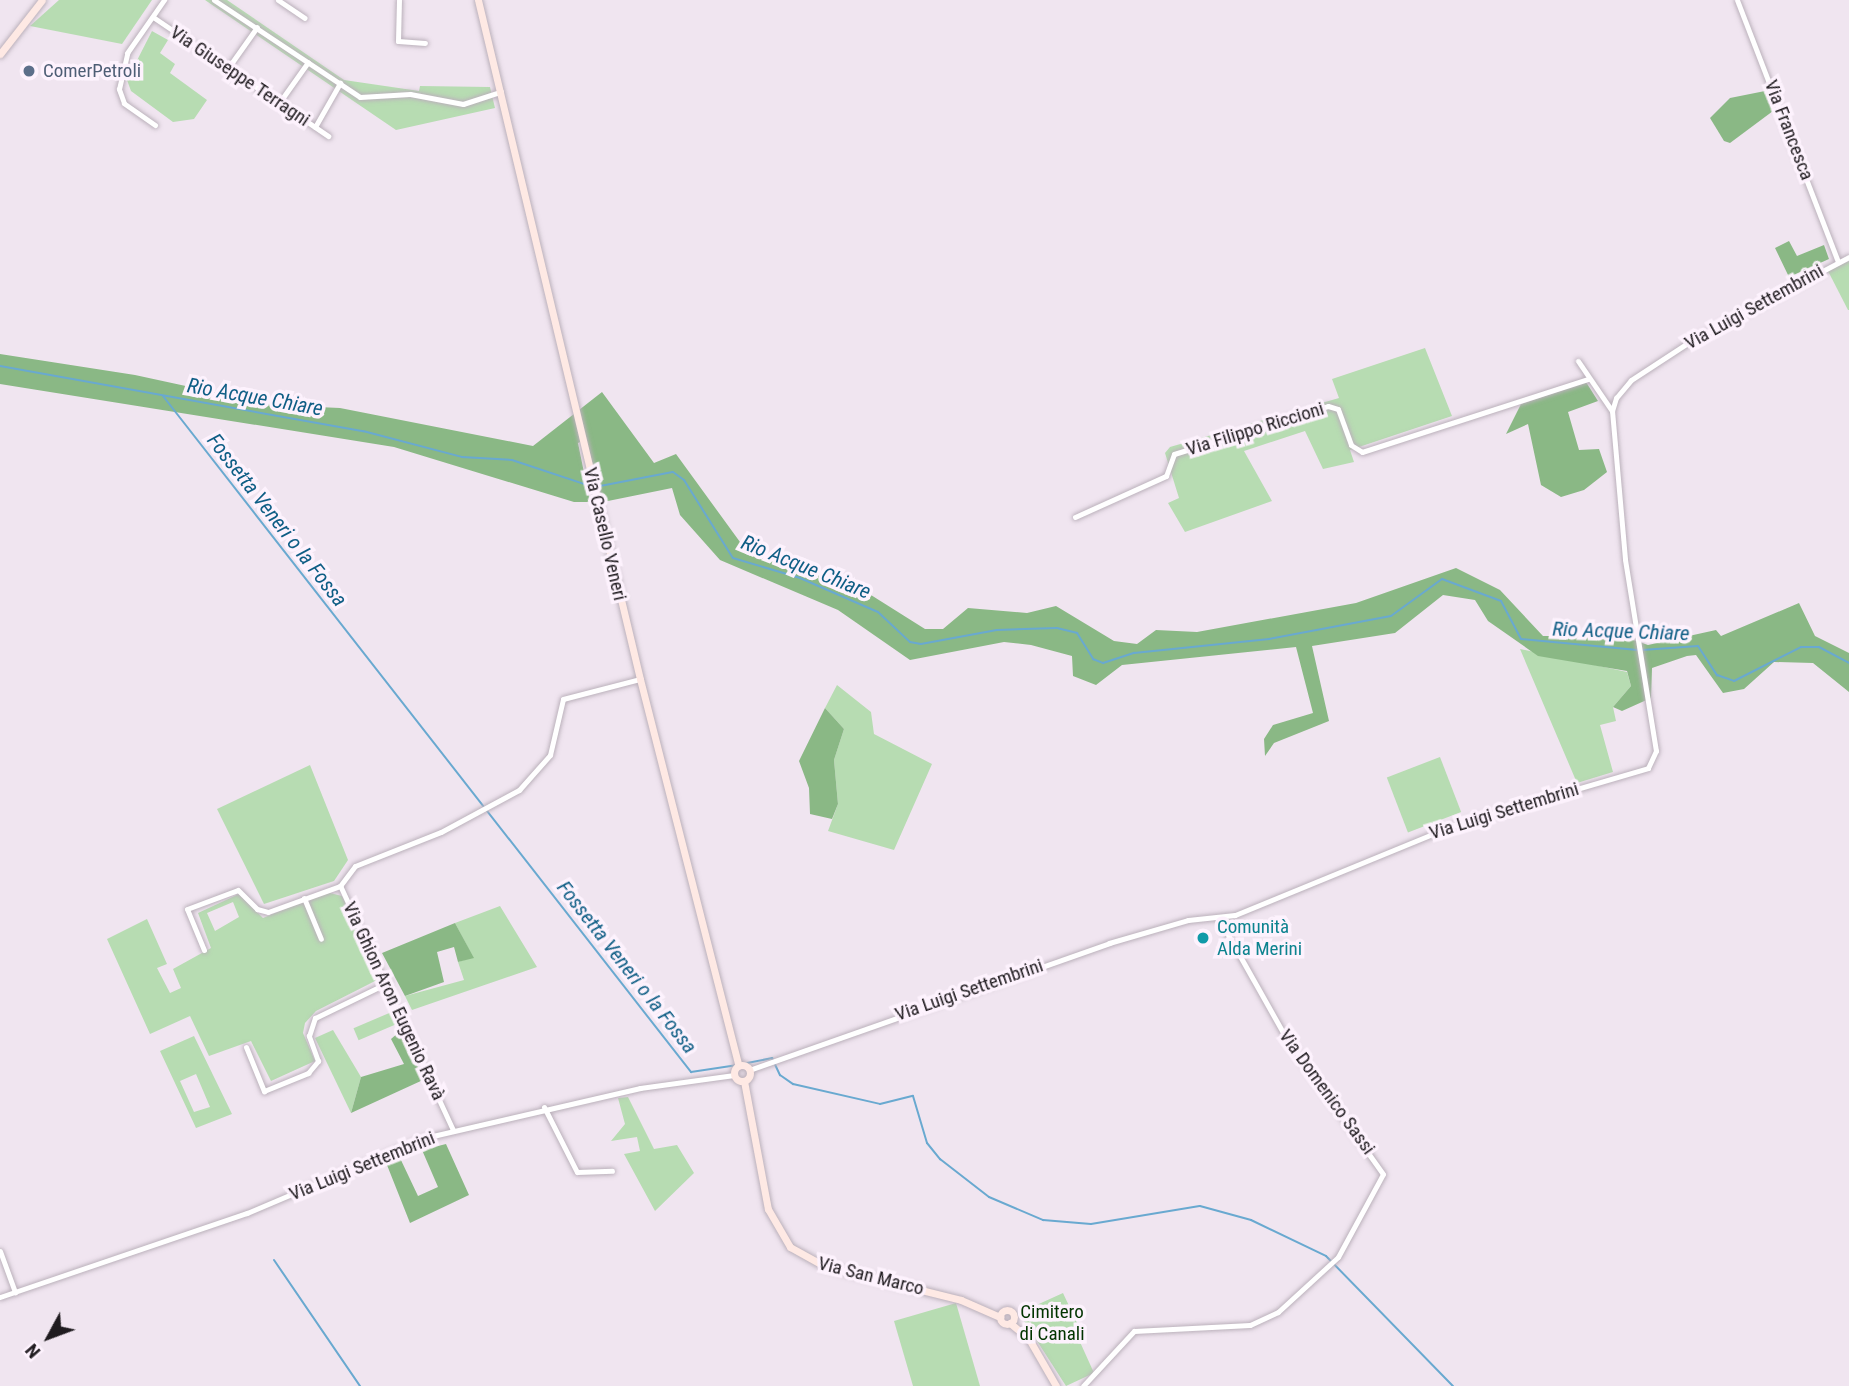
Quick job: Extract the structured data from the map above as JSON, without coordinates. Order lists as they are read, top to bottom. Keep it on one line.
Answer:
{"streets":{"street":["Via Giuseppe Terragni","Via Francesca","Via Luigi Settembrini","Via Filippo Riccioni","Via Casello Veneri","Via Ghion Aron Eugenio Ravà","Via Domenico Sassi","Via San Marco"]},"crossings":[["Via Francesca","Via Luigi Settembrini"],["Via Luigi Settembrini","Via Ghion Aron Eugenio Ravà"],["Via Luigi Settembrini","Via Domenico Sassi"],["Via Casello Veneri","Via Ghion Aron Eugenio Ravà"]],"water":["Rio Acque Chiare","Fossetta Veneri o la Fossa"],"parks":["Cimitero di Canali"],"places":["ComerPetroli","Comunità Alda Merini"],"north":"bottom left"}
